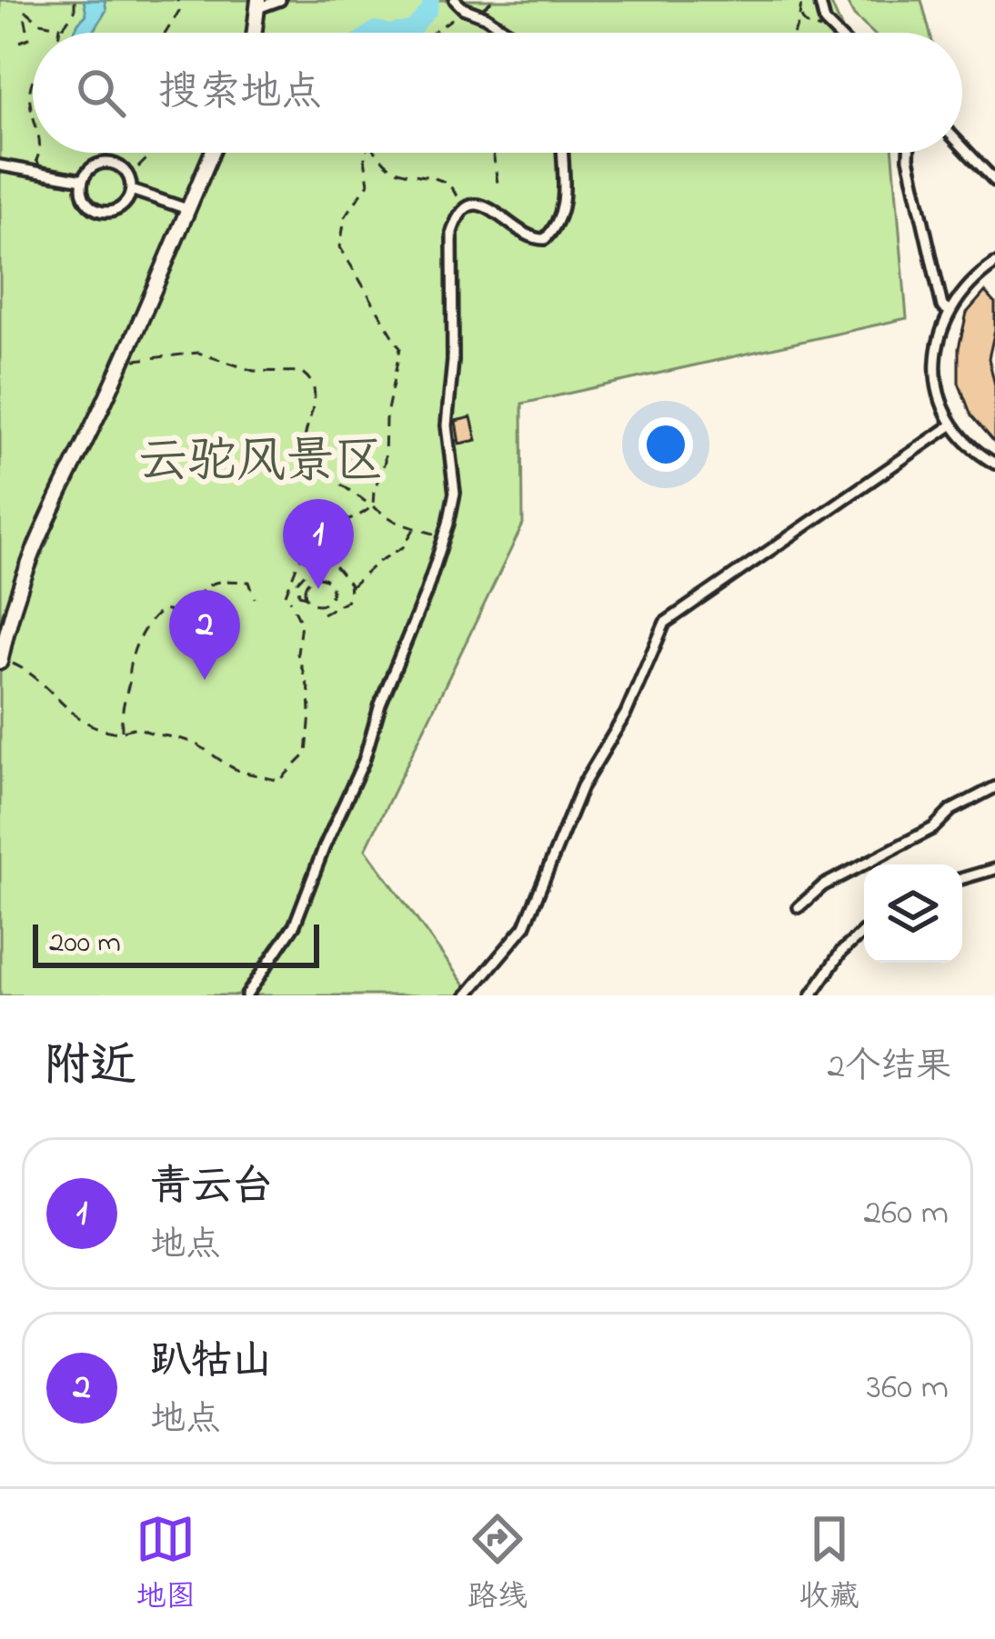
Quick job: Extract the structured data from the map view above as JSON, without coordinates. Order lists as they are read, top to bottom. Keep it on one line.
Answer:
{"parks":["云驼风景区"],"scale_bar":"200 m","page":{"search":"搜索地点","pins":["1","2"],"scale":"200 m","heading":["附近","2个结果"],"list":[{"mark":"1","name":"青云台","note":"地点","value":"260 m"},{"mark":"2","name":"趴牯山","note":"地点","value":"360 m"}],"nav":["地图","路线","收藏"]}}
